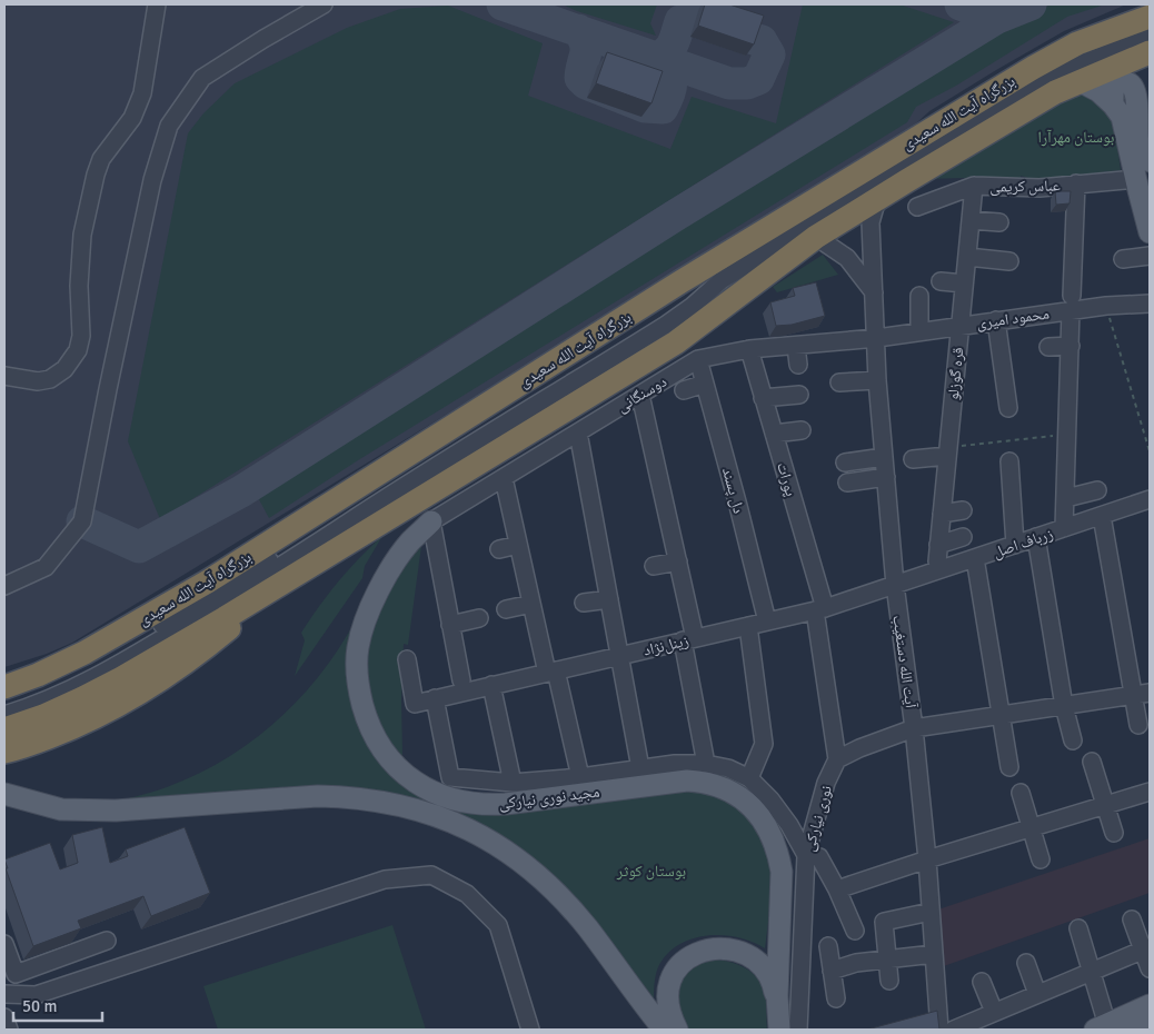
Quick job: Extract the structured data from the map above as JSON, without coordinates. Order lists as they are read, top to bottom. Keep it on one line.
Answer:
{"streets":{"highway":["بزرگراه آیت الله سعیدی"],"main road":["مجید نوری نیارکی"],"street":["عباس کریمی","محمود امیری","قره گوزلو","دوسنگانی","پورات","دل پسند","زرباف اصل","زینل‌نژاد","آیت الله دستغیب","نوری نیارکی"]},"crossings":[["بزرگراه آیت الله سعیدی","آیت الله دستغیب"],["عباس کریمی","قره گوزلو"],["محمود امیری","قره گوزلو"],["محمود امیری","دوسنگانی"],["محمود امیری","آیت الله دستغیب"],["دوسنگانی","پورات"],["دوسنگانی","دل پسند"],["دوسنگانی","آیت الله دستغیب"],["دوسنگانی","مجید نوری نیارکی"],["پورات","زینل‌نژاد"],["پورات","نوری نیارکی"],["دل پسند","زینل‌نژاد"],["زرباف اصل","زینل‌نژاد"],["زرباف اصل","آیت الله دستغیب"],["زینل‌نژاد","آیت الله دستغیب"]],"parks":["بوستان مهرآرا","بوستان کوثر"],"scale_bar":"50 m"}
